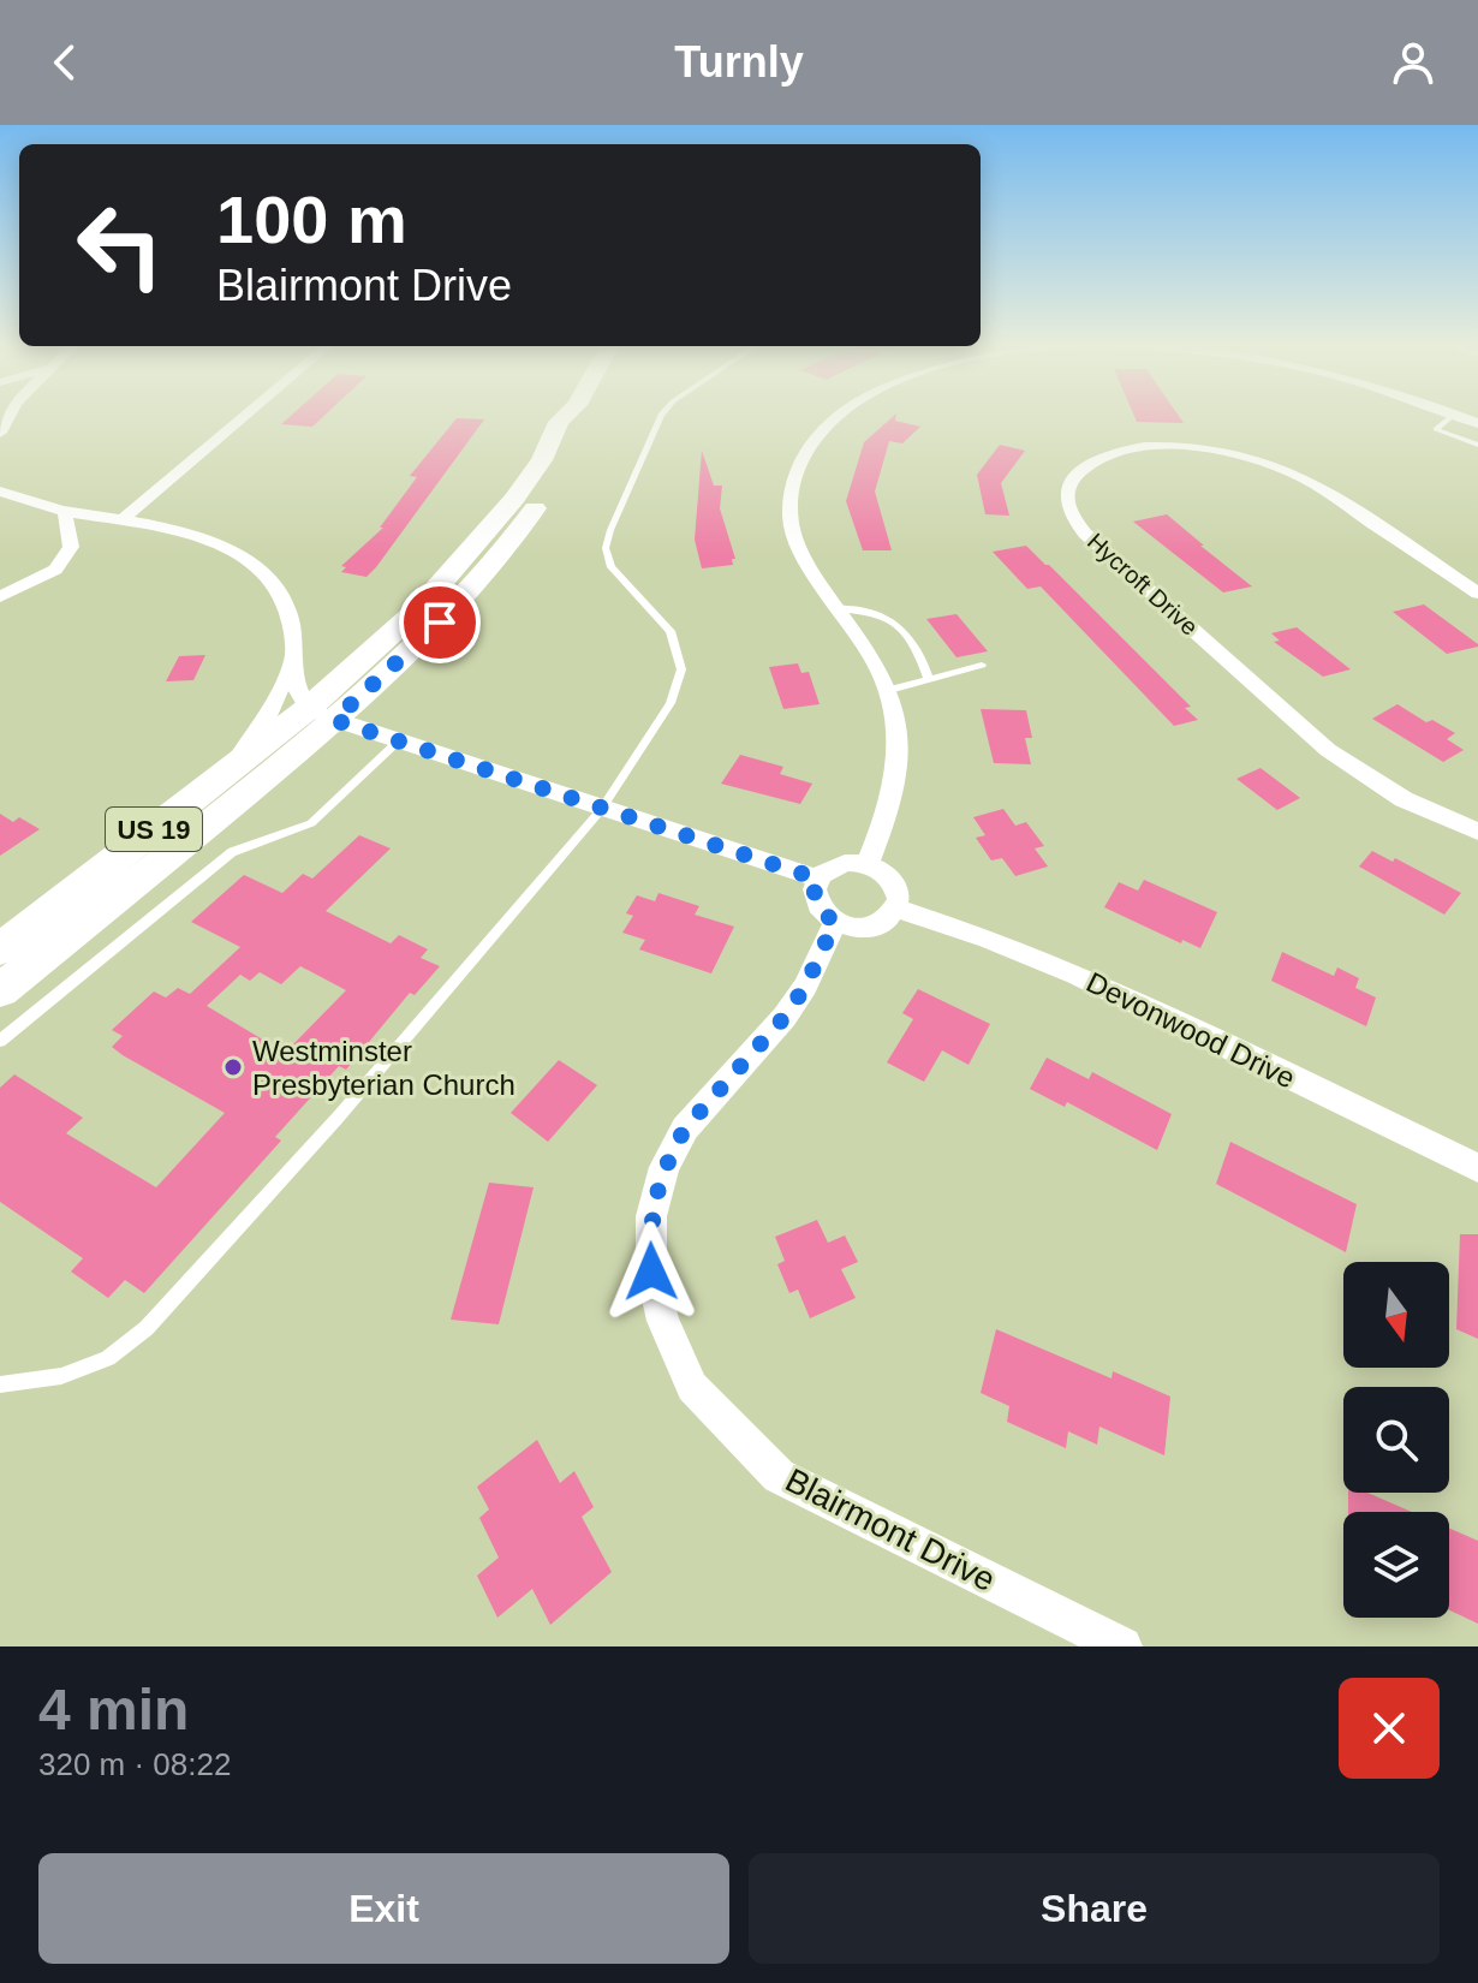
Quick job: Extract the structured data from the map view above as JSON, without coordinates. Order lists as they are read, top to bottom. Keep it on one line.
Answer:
{"streets":{"main road":["US 19"],"street":["Hycroft Drive","Devonwood Drive","Blairmont Drive"]},"crossings":[["Devonwood Drive","Blairmont Drive"]],"places":["Westminster Presbyterian Church"],"north":"bottom","page":{"header":"Turnly","turn":["100 m","Blairmont Drive"],"heading":["4 min","320 m · 08:22"],"buttons":["Exit","Share"]}}
